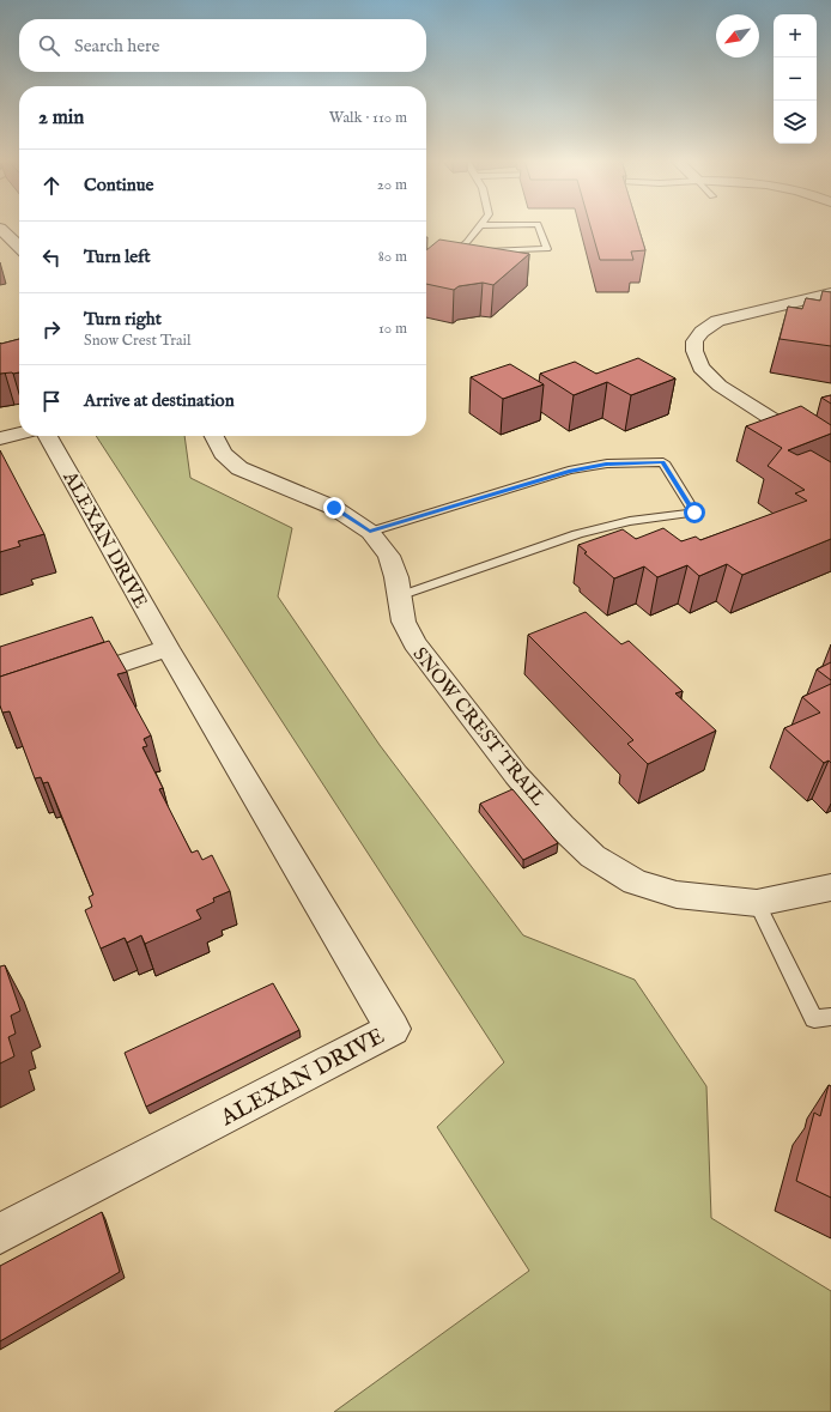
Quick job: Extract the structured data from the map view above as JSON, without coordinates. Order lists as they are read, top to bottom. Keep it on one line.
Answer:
{"streets":{"street":["ALEXAN DRIVE","SNOW CREST TRAIL"]},"north":"bottom left","page":{"map_buttons":["+","−"],"search":"Search here","heading":["2 min","Walk · 110 m"],"list":[["Continue","20 m"],["Turn left","80 m"],["Turn right","Snow Crest Trail","10 m"],"Arrive at destination"]}}
